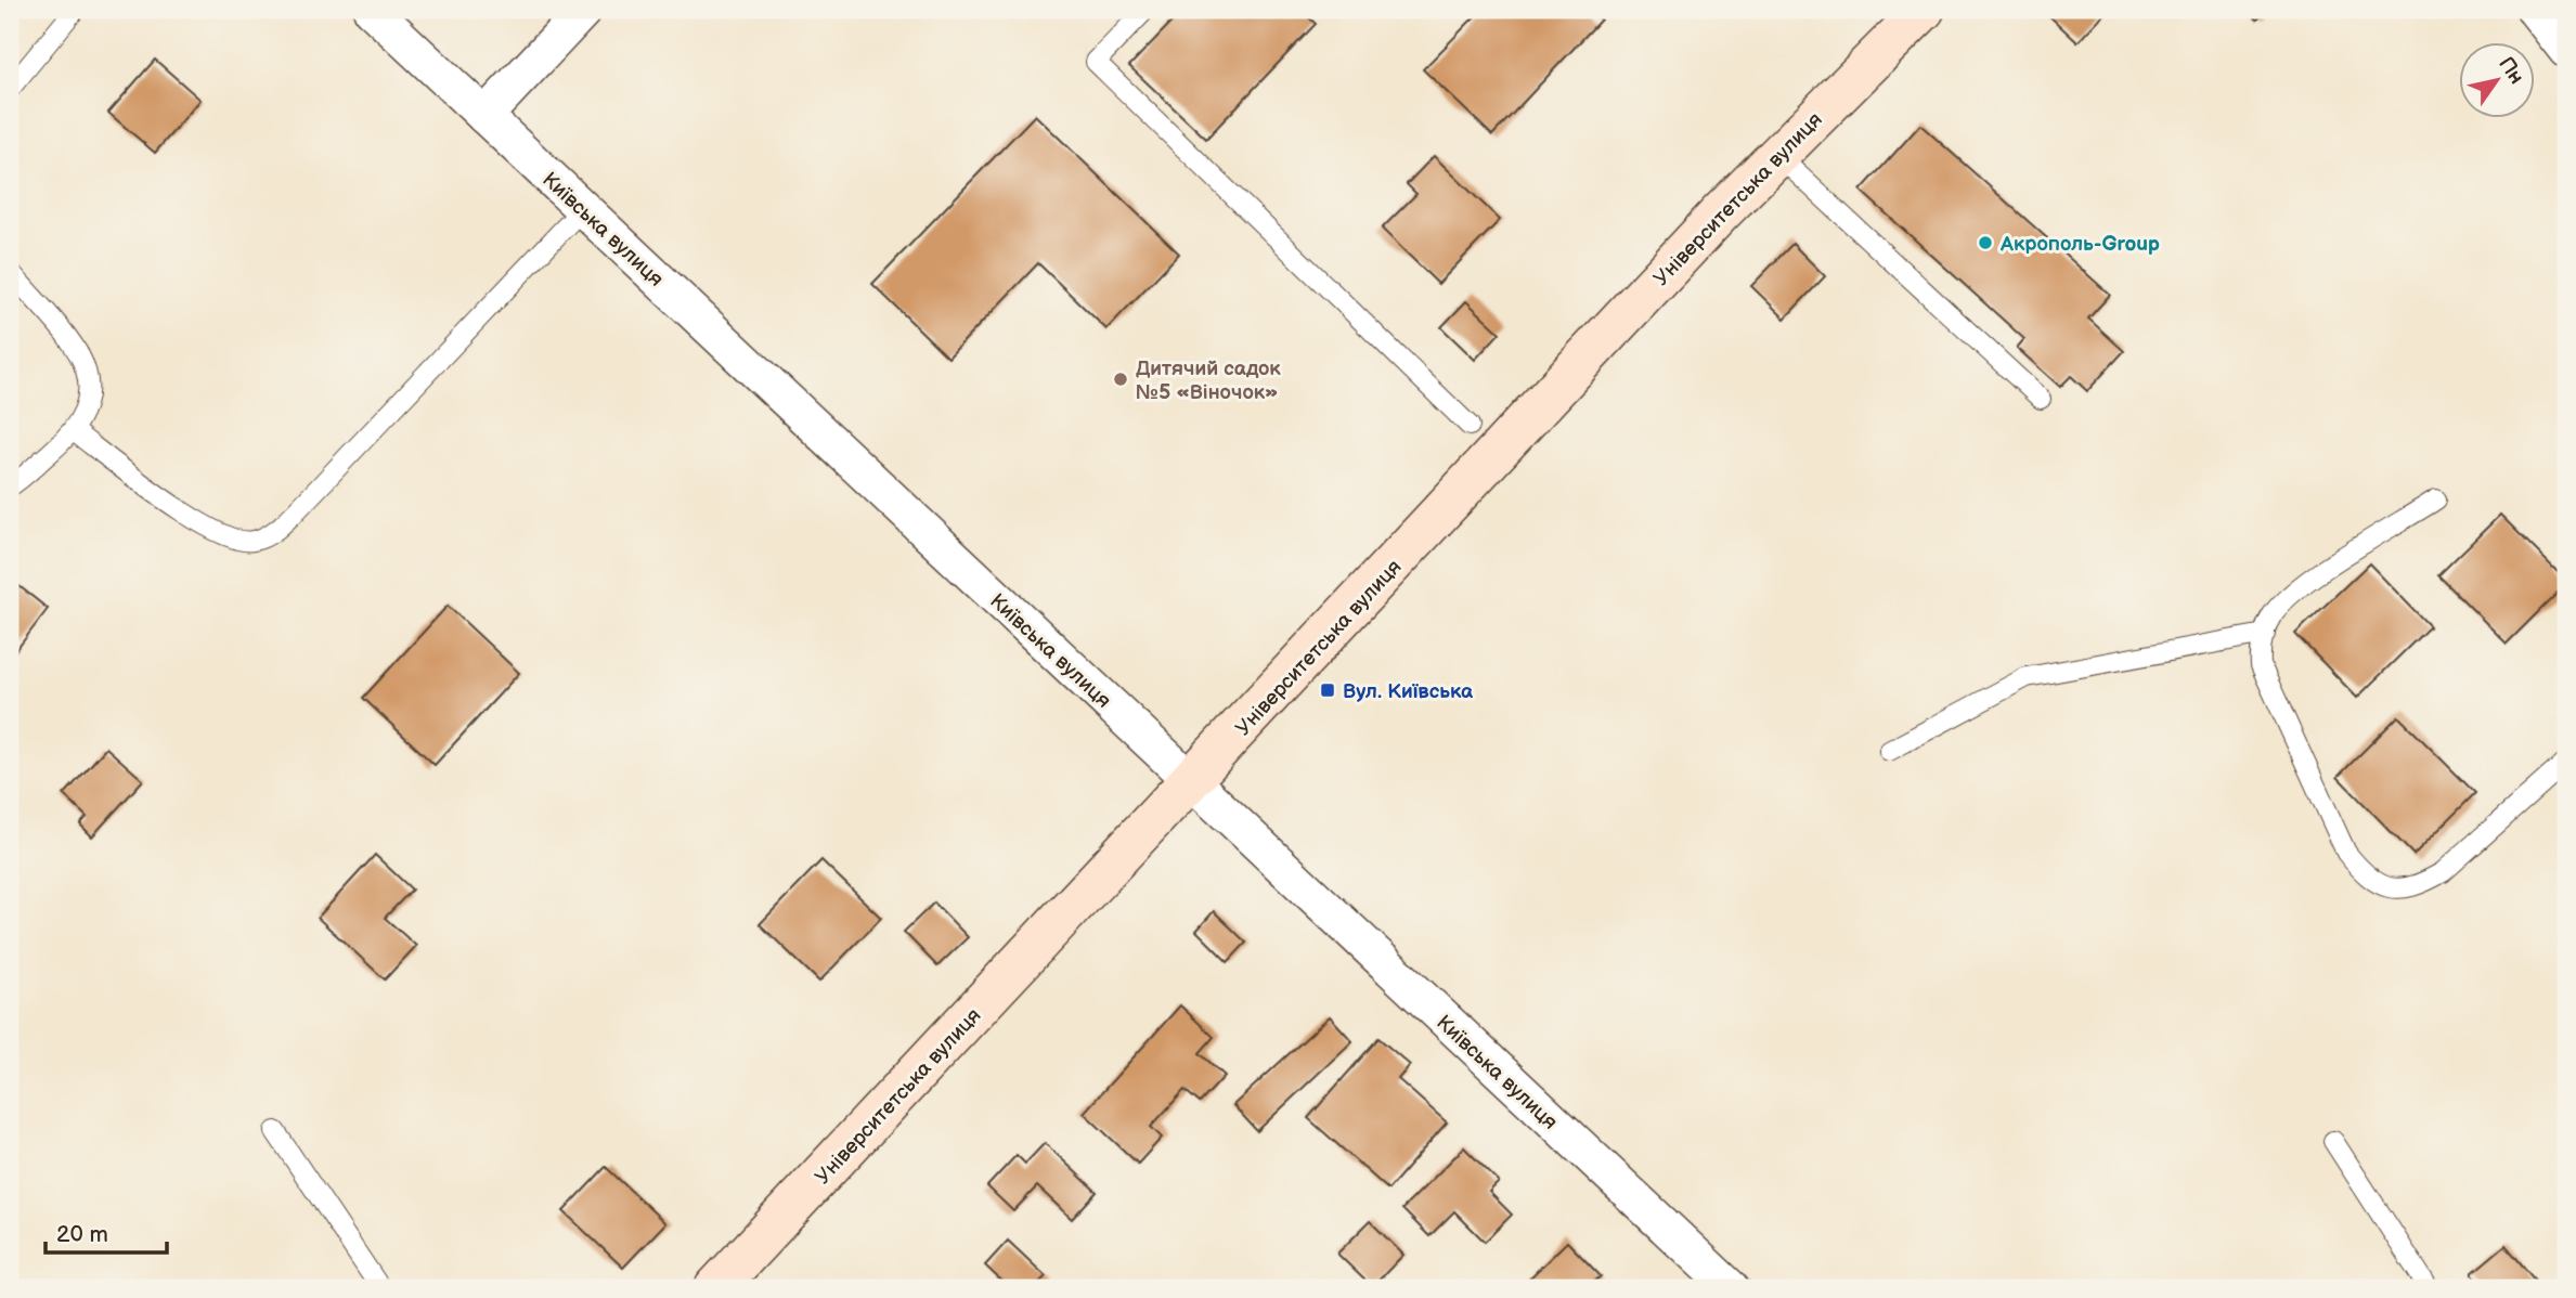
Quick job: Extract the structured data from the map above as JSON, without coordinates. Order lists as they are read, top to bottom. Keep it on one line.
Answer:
{"streets":{"main road":["Університетська вулиця"],"street":["Київська вулиця"]},"crossings":[["Університетська вулиця","Київська вулиця"]],"places":{"other":["Акрополь-Group","Дитячий садок №5 «Віночок»"],"transit":["Вул. Київська"]},"scale_bar":"20 m","north":"top right"}
